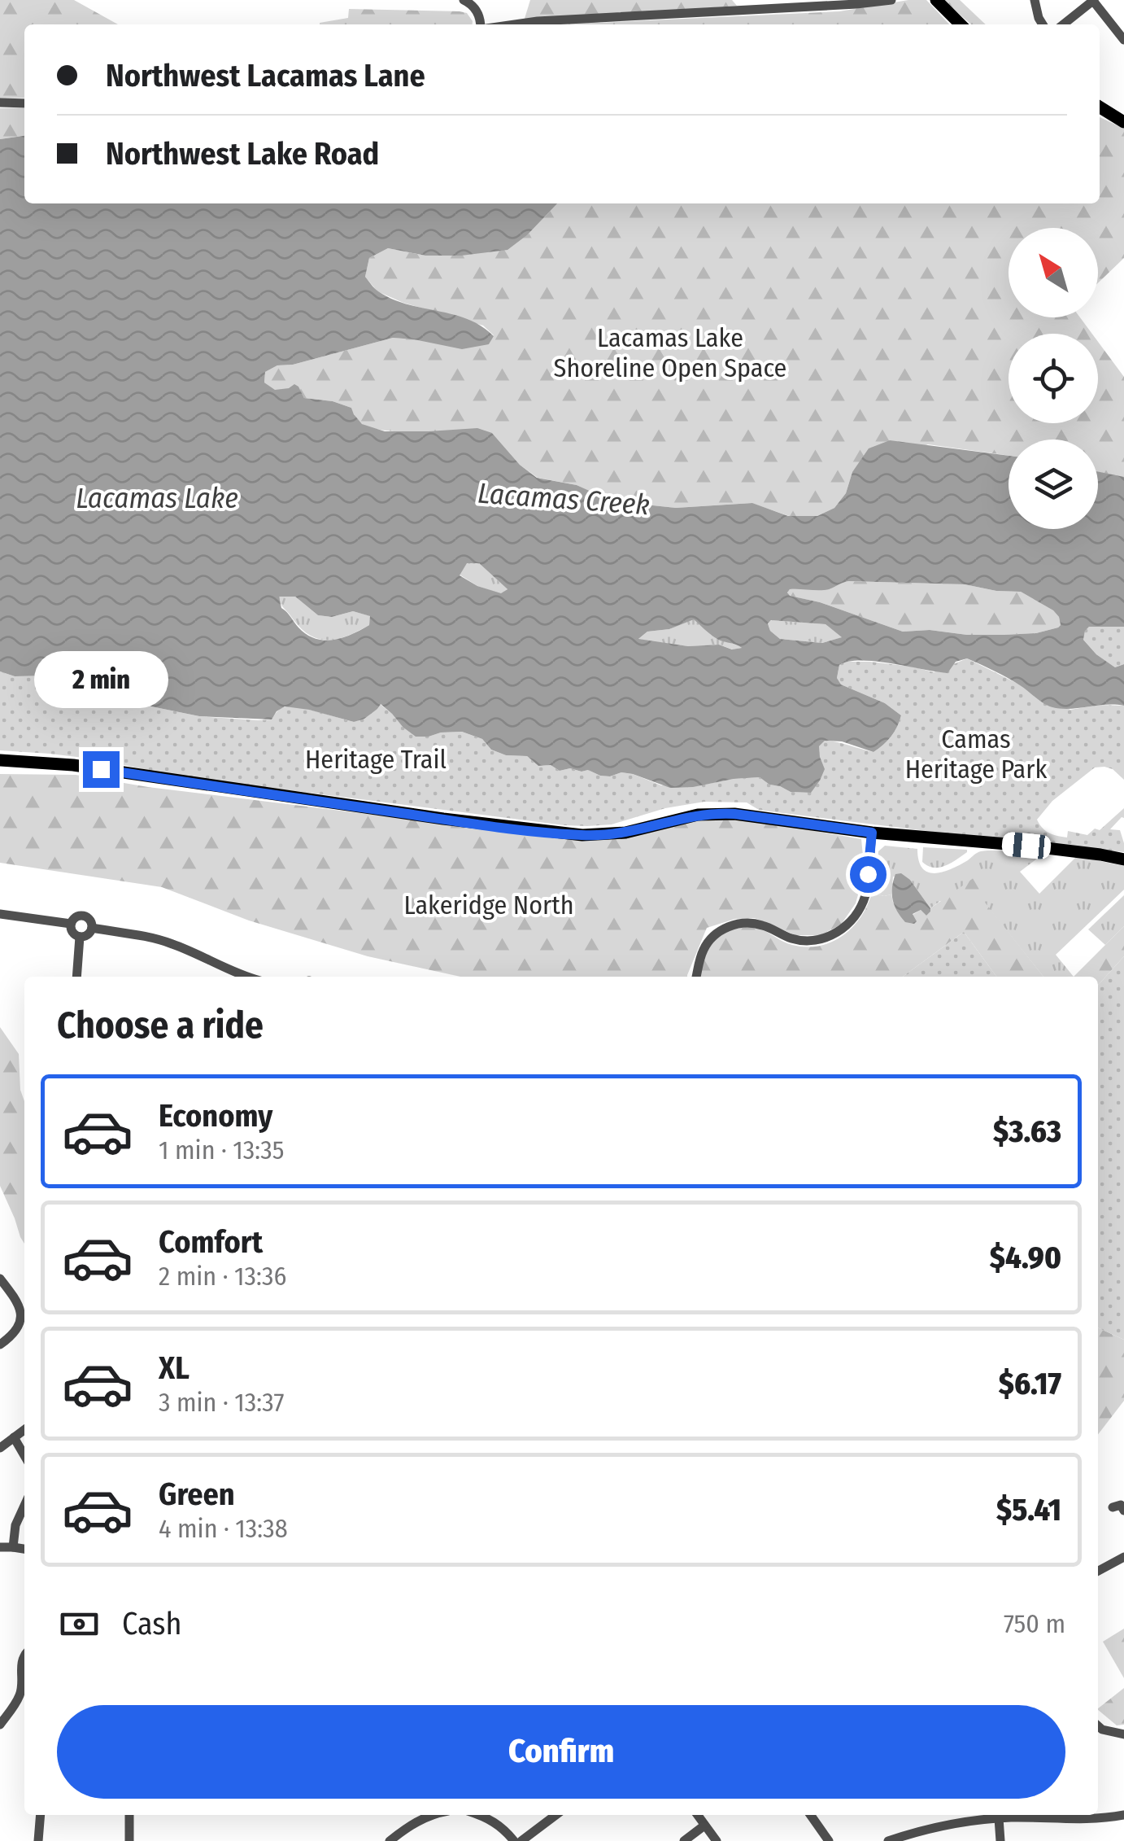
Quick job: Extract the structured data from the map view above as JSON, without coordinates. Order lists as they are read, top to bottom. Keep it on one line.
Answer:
{"water":["Lacamas Lake","Lacamas Creek"],"parks":["Lacamas Lake Shoreline Open Space","Camas Heritage Park","Heritage Trail","Lakeridge North"],"north":"top left","page":{"banner":["Northwest Lacamas Lane","Northwest Lake Road"],"bubble":"2 min","heading":"Choose a ride","list":[{"name":"Economy","note":"1 min · 13:35","value":"$3.63"},{"name":"Comfort","note":"2 min · 13:36","value":"$4.90"},{"name":"XL","note":"3 min · 13:37","value":"$6.17"},{"name":"Green","note":"4 min · 13:38","value":"$5.41"}],"pay":["Cash","750 m"],"buttons":"Confirm"}}
